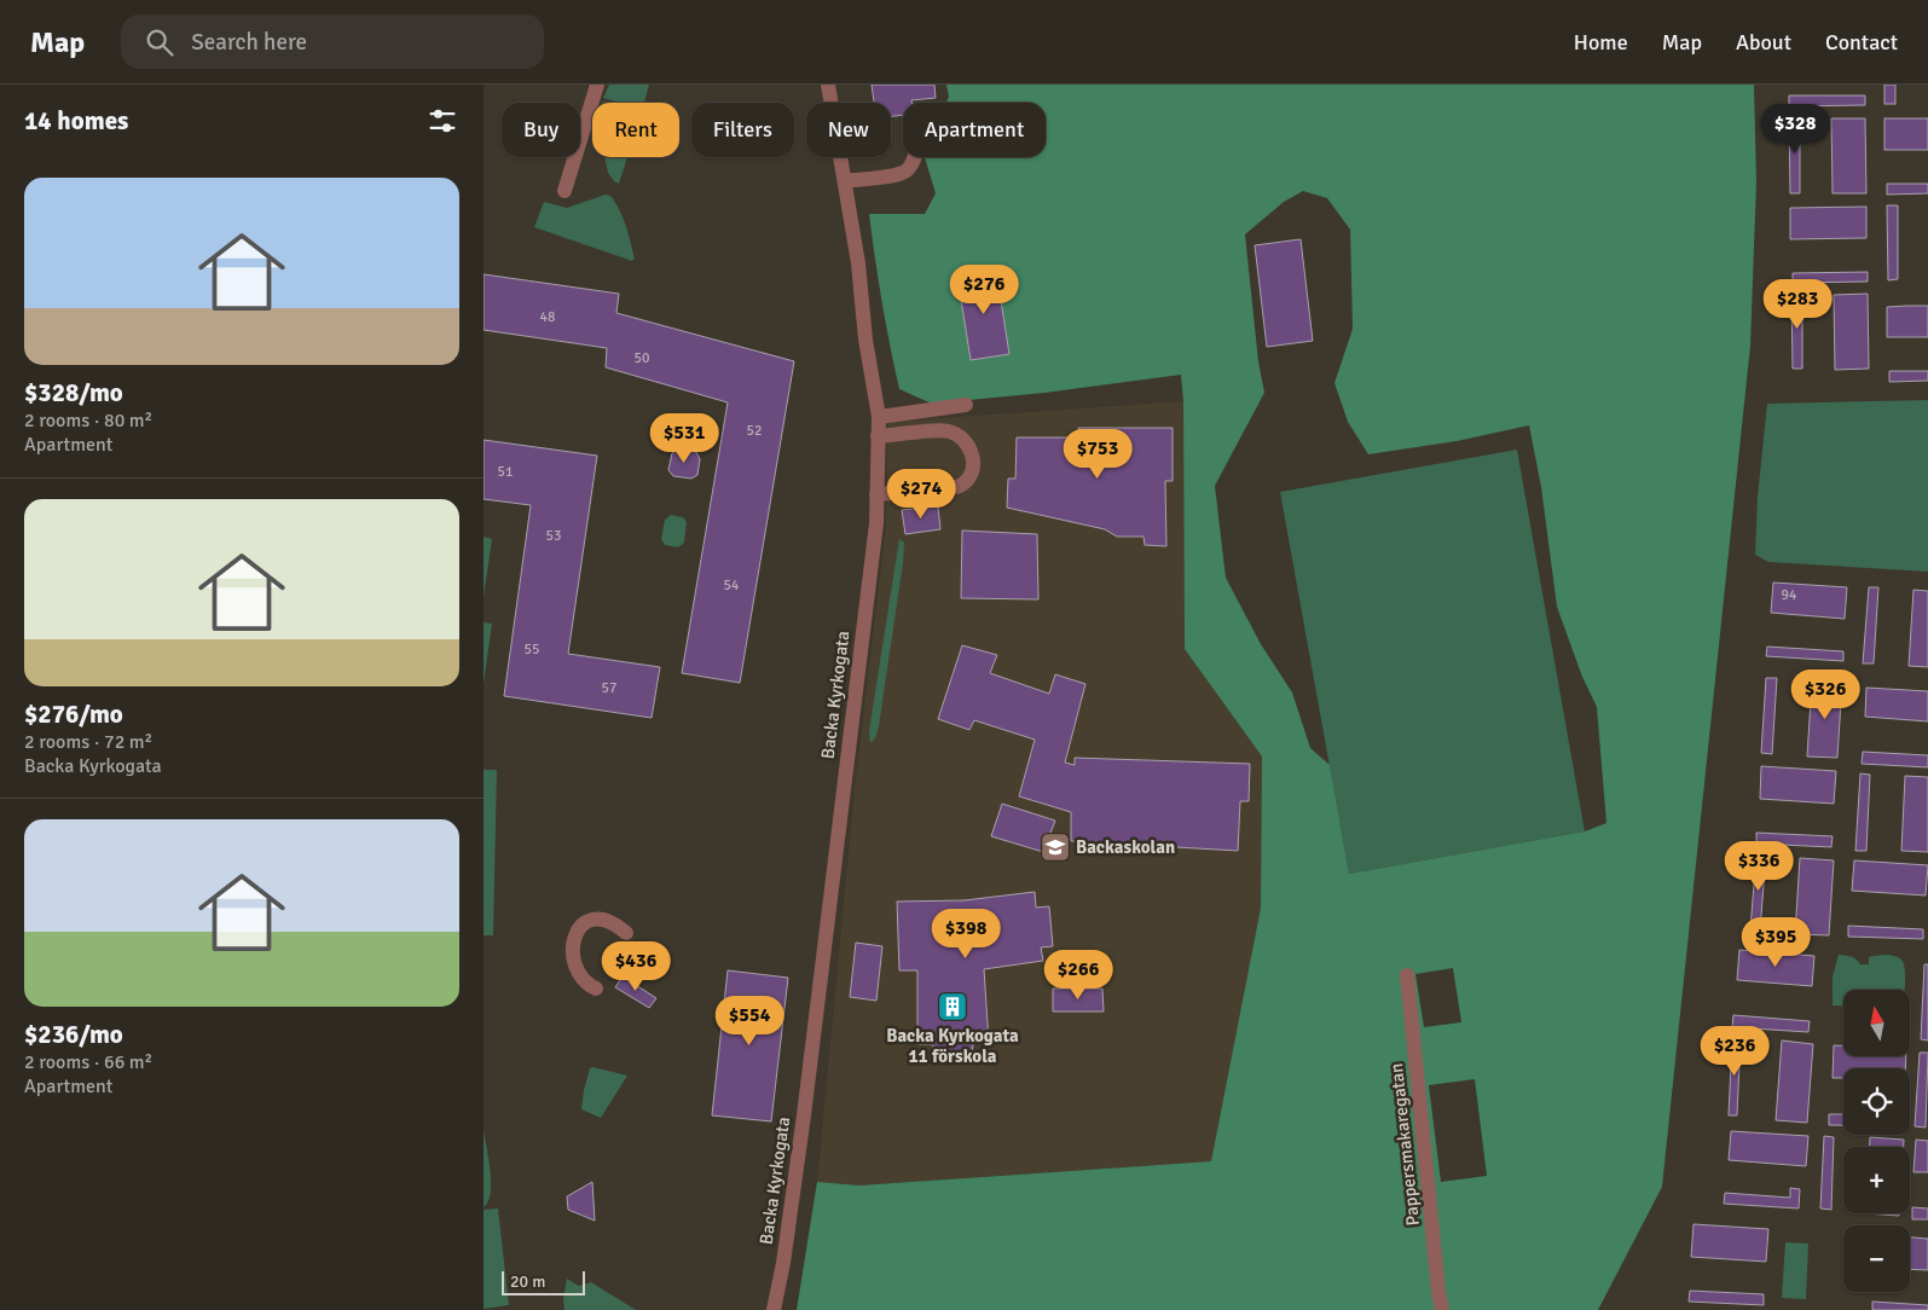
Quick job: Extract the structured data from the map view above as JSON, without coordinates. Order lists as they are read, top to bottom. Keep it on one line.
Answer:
{"streets":{"street":["Backa Kyrkogata","Pappersmakaregatan"]},"places":{"school or university":["Backaskolan"],"building":["Backa Kyrkogata 11 förskola"]},"house_numbers":["48","50","52","51","53","54","94","55","57"],"scale_bar":"20 m","north":"top","page":{"header":"Map","search":"Search here","nav":["Home","Map","About","Contact"],"heading":"14 homes","chip":["Buy","Rent","Filters","New","Apartment"],"price":["$328","$276","$283","$531","$753","$274","$326","$336","$398","$395","$436","$266","$554","$236"],"list":[{"name":"$328/mo","note":"2 rooms · 80 m² · Apartment"},{"name":"$276/mo","note":"2 rooms · 72 m² · Backa Kyrkogata"},{"name":"$236/mo","note":"2 rooms · 66 m² · Apartment"}],"map_buttons":["+","−"],"scale":"20 m"}}
